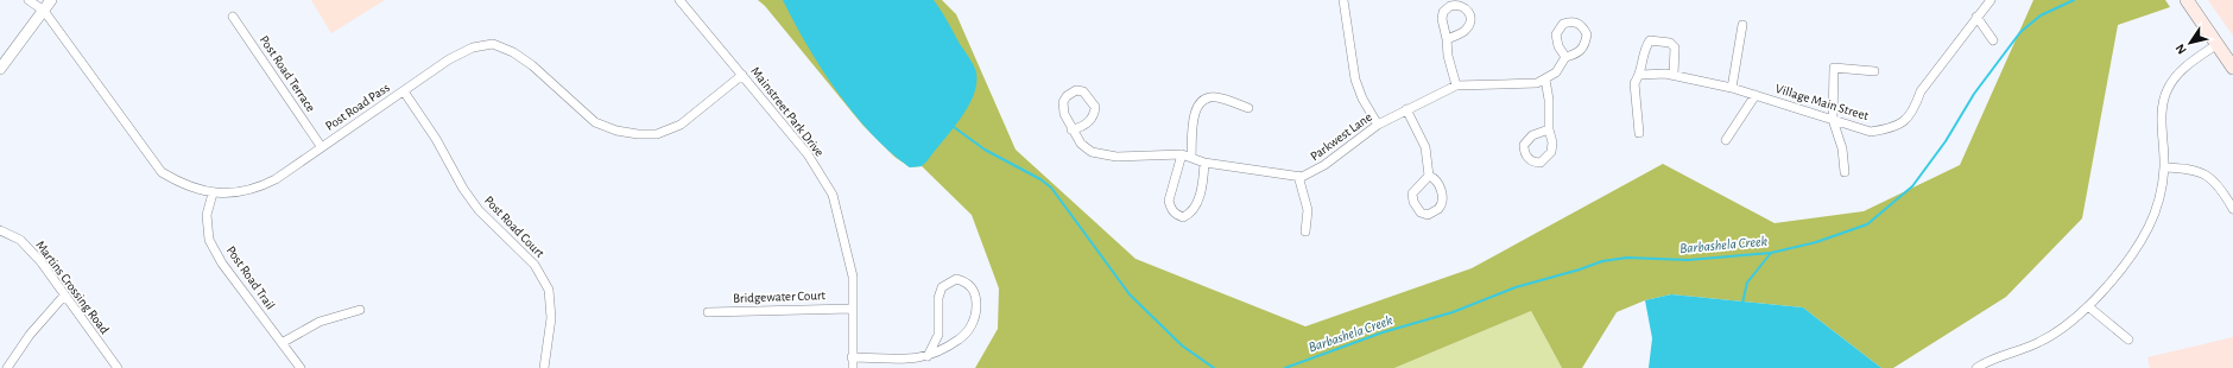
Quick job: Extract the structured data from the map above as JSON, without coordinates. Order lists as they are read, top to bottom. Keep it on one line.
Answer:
{"streets":{"street":["Post Road Terrace","Village Main Street","Post Road Pass","Mainstreet Park Drive","Parkwest Lane","Post Road Court","Post Road Trail","Martins Crossing Road","Bridgewater Court"]},"crossings":[["Post Road Terrace","Post Road Pass"],["Post Road Pass","Mainstreet Park Drive"],["Post Road Pass","Post Road Court"],["Post Road Pass","Post Road Trail"],["Mainstreet Park Drive","Bridgewater Court"]],"water":["Barbashela Creek"],"north":"bottom left"}
